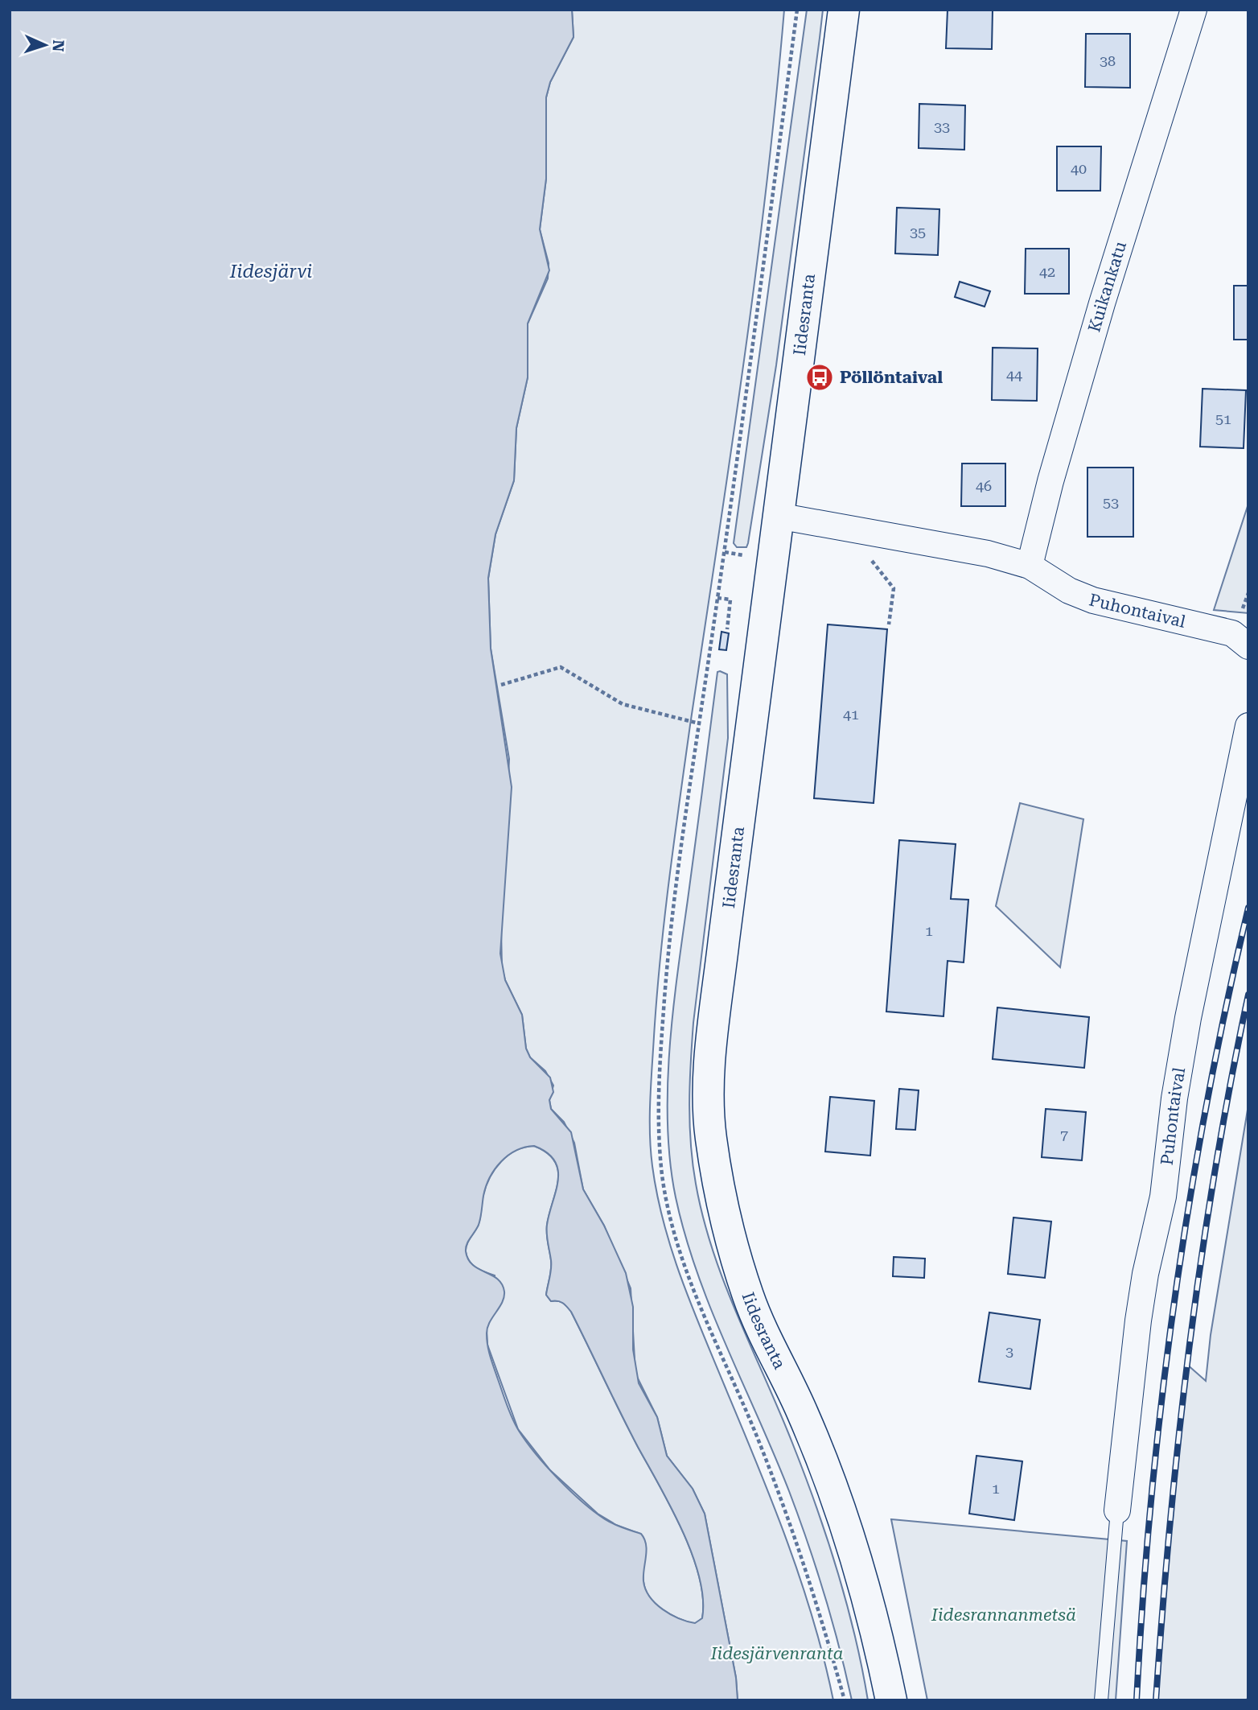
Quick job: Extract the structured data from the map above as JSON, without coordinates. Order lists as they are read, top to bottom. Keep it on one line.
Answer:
{"streets":{"main road":["Iidesranta"],"street":["Kuikankatu","Puhontaival"]},"crossings":[["Kuikankatu","Puhontaival"]],"water":["Iidesjärvi"],"parks":["Iidesrannanmetsä","Iidesjärvenranta"],"places":{"bus stop":["Pöllöntaival"]},"house_numbers":["38","33","40","35","42","44","51","46","53","41","1","7","3","1"],"north":"right"}
